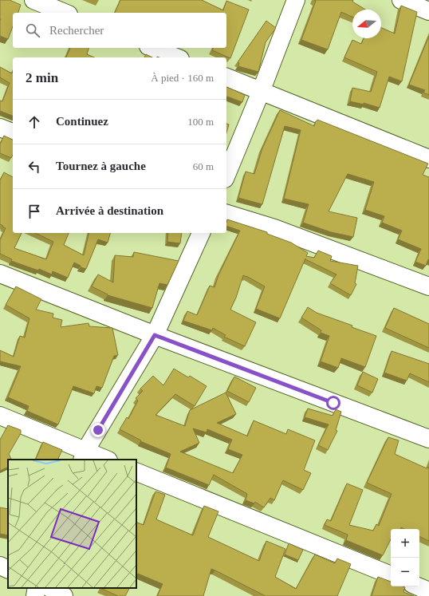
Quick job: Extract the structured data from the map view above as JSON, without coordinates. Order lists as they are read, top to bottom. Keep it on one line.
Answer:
{"north":"left","page":{"search":"Rechercher","heading":["2 min","À pied · 160 m"],"list":[["Continuez","100 m"],["Tournez à gauche","60 m"],"Arrivée à destination"],"map_buttons":["+","−"]}}
